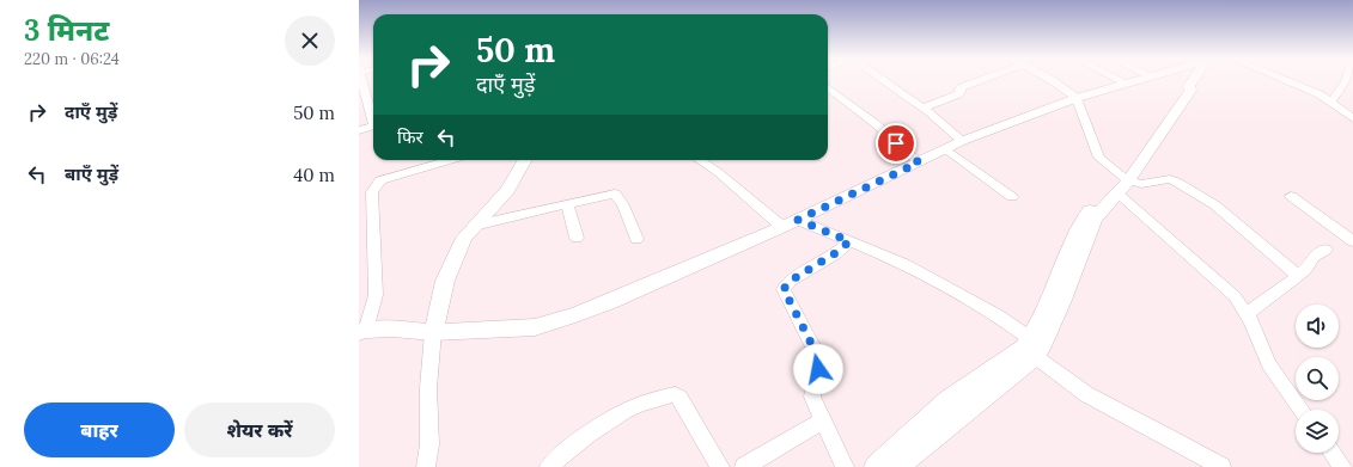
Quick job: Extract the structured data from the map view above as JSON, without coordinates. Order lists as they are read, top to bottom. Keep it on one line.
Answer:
{"page":{"heading":["3 मिनट","220 m · 06:24"],"turn":["50 m","दाएँ मुड़ें"],"list":[{"name":"दाएँ मुड़ें","value":"50 m"},{"name":"बाएँ मुड़ें","value":"40 m"}],"then":"फिर","buttons":["बाहर","शेयर करें"]}}
